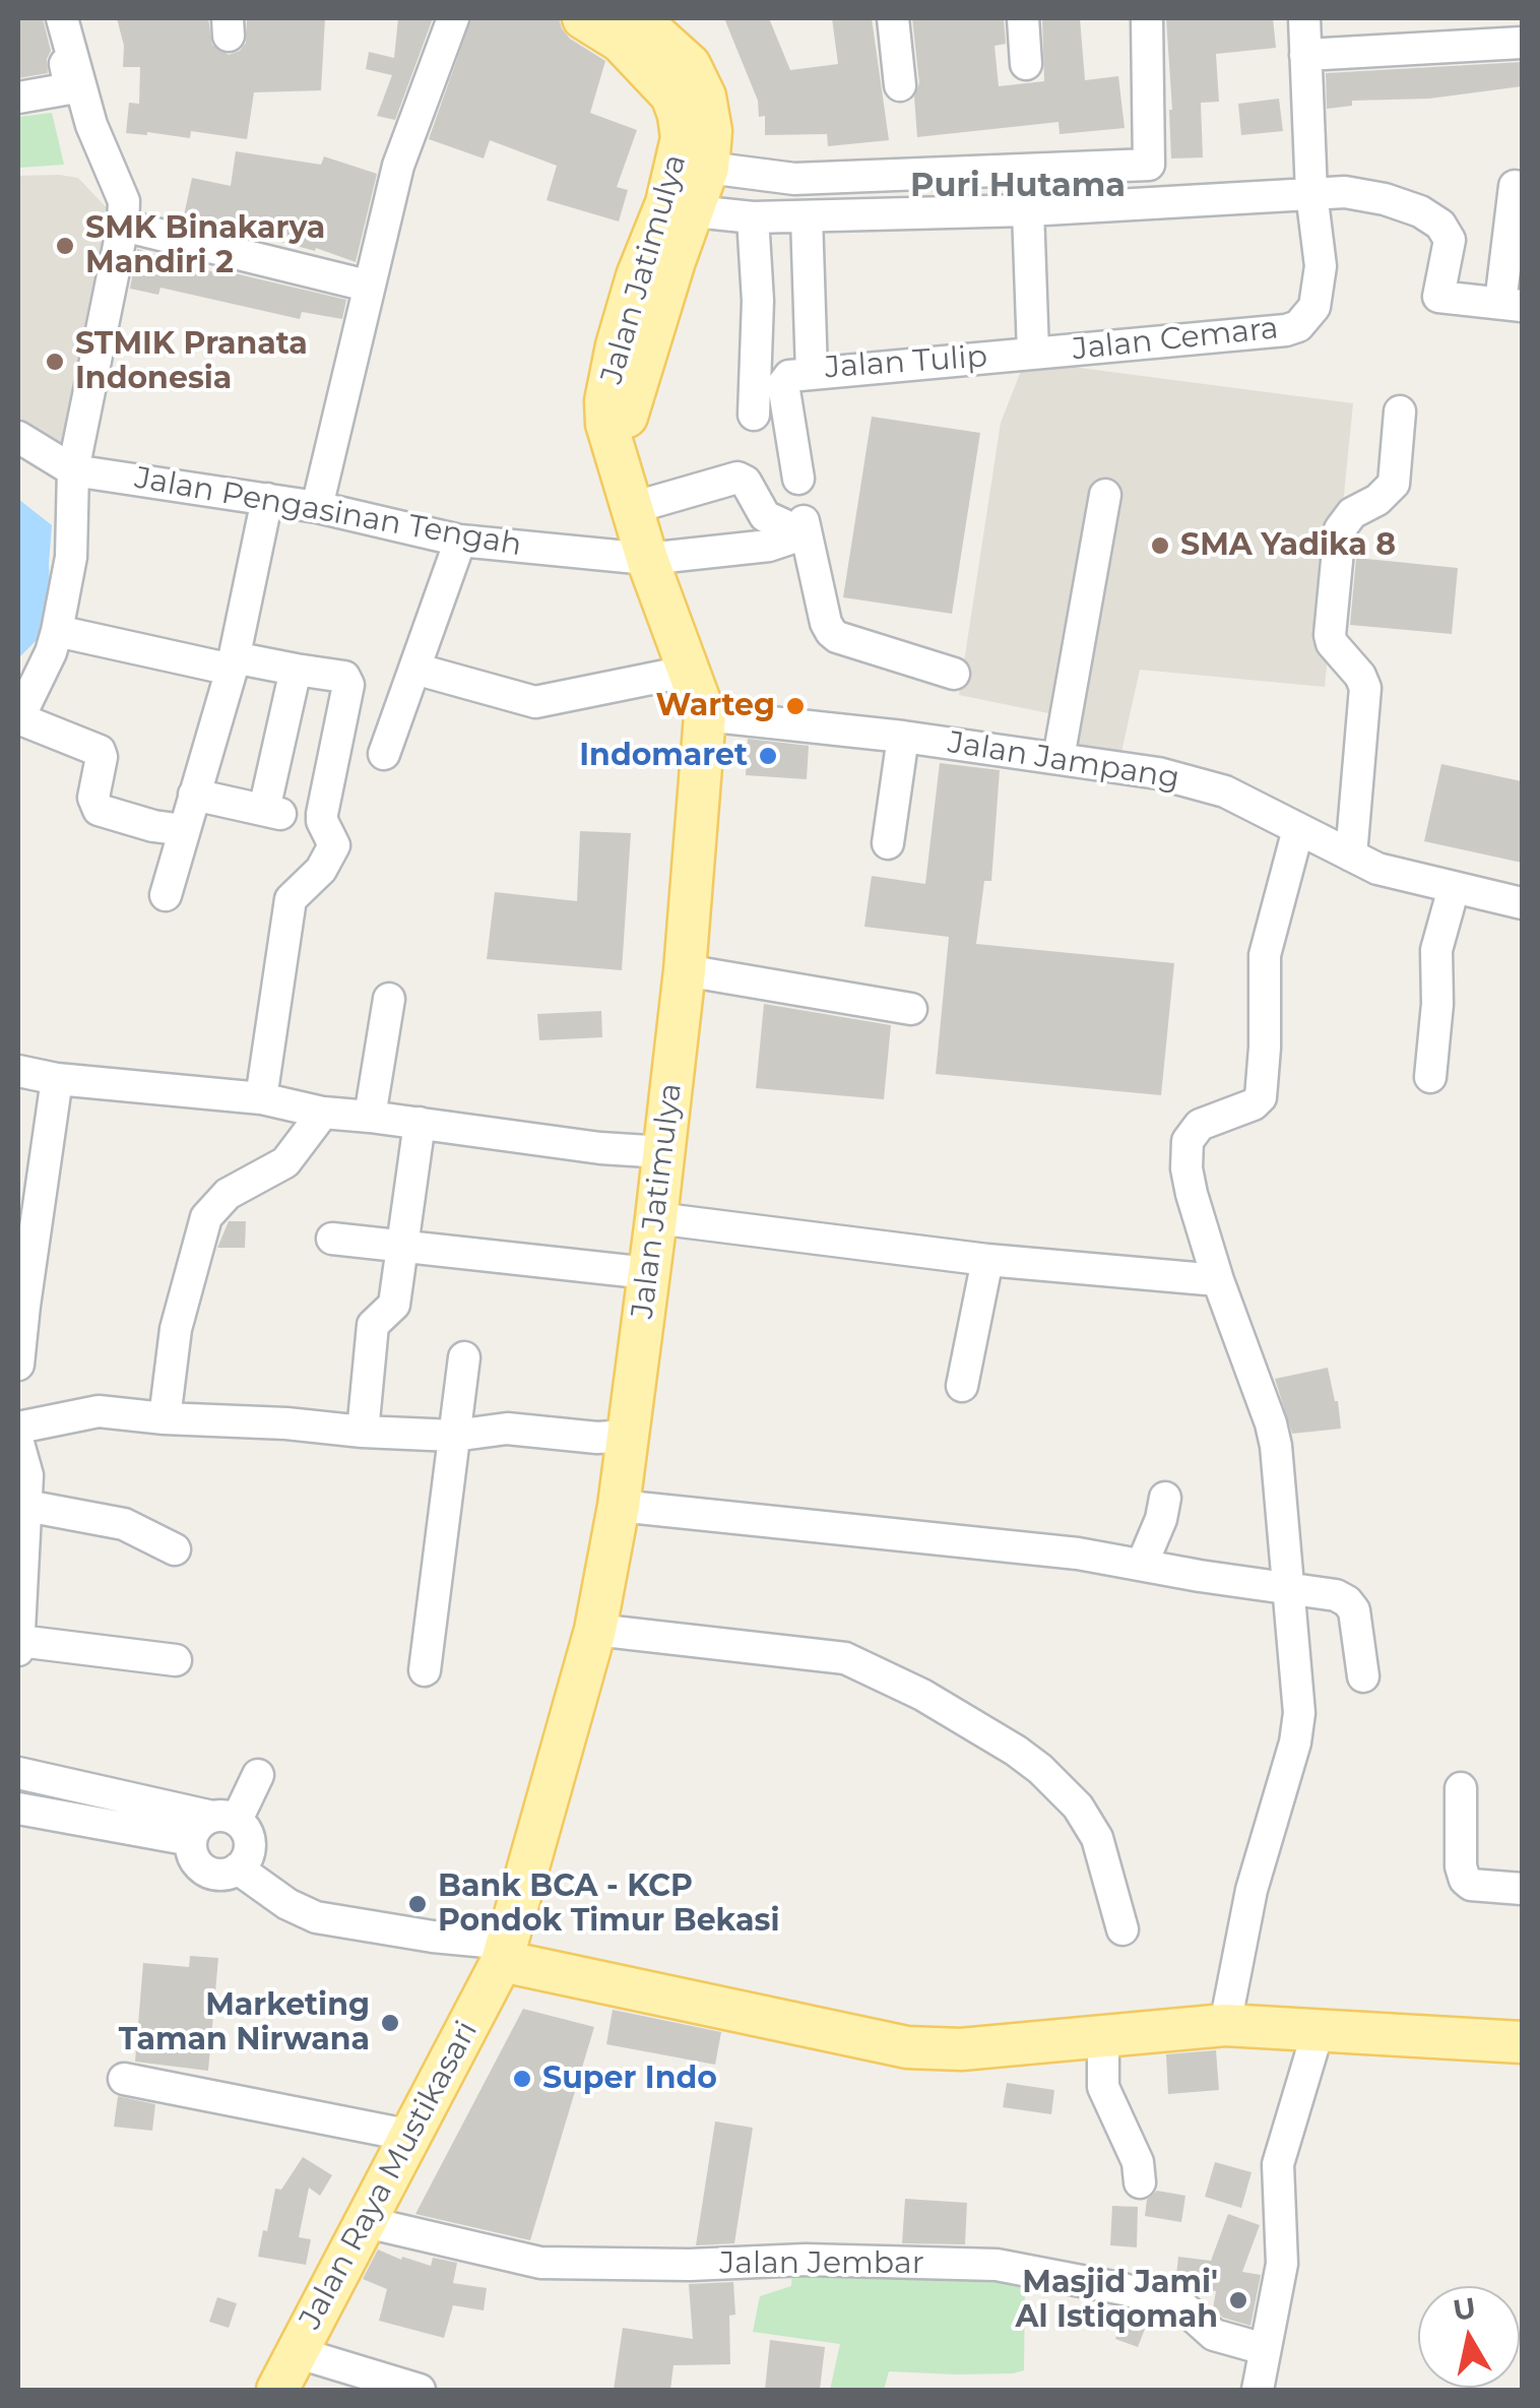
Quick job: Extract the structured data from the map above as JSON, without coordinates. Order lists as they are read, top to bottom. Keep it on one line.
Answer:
{"streets":{"main road":["Jalan Jatimulya","Jalan Raya Mustikasari"],"street":["Jalan Cemara","Jalan Tulip","Jalan Pengasinan Tengah","Jalan Jampang","Jalan Jembar"]},"crossings":[["Jalan Jatimulya","Jalan Pengasinan Tengah"],["Jalan Jatimulya","Jalan Jampang"],["Jalan Jatimulya","Jalan Raya Mustikasari"],["Jalan Cemara","Jalan Tulip"],["Jalan Raya Mustikasari","Jalan Jembar"]],"districts":["Puri Hutama"],"places":["SMK Binakarya Mandiri 2","STMIK Pranata Indonesia","SMA Yadika 8","Warteg","Indomaret","Bank BCA - KCP Pondok Timur Bekasi","Marketing Taman Nirwana","Super Indo","Masjid Jami' Al Istiqomah"],"north":"top"}
